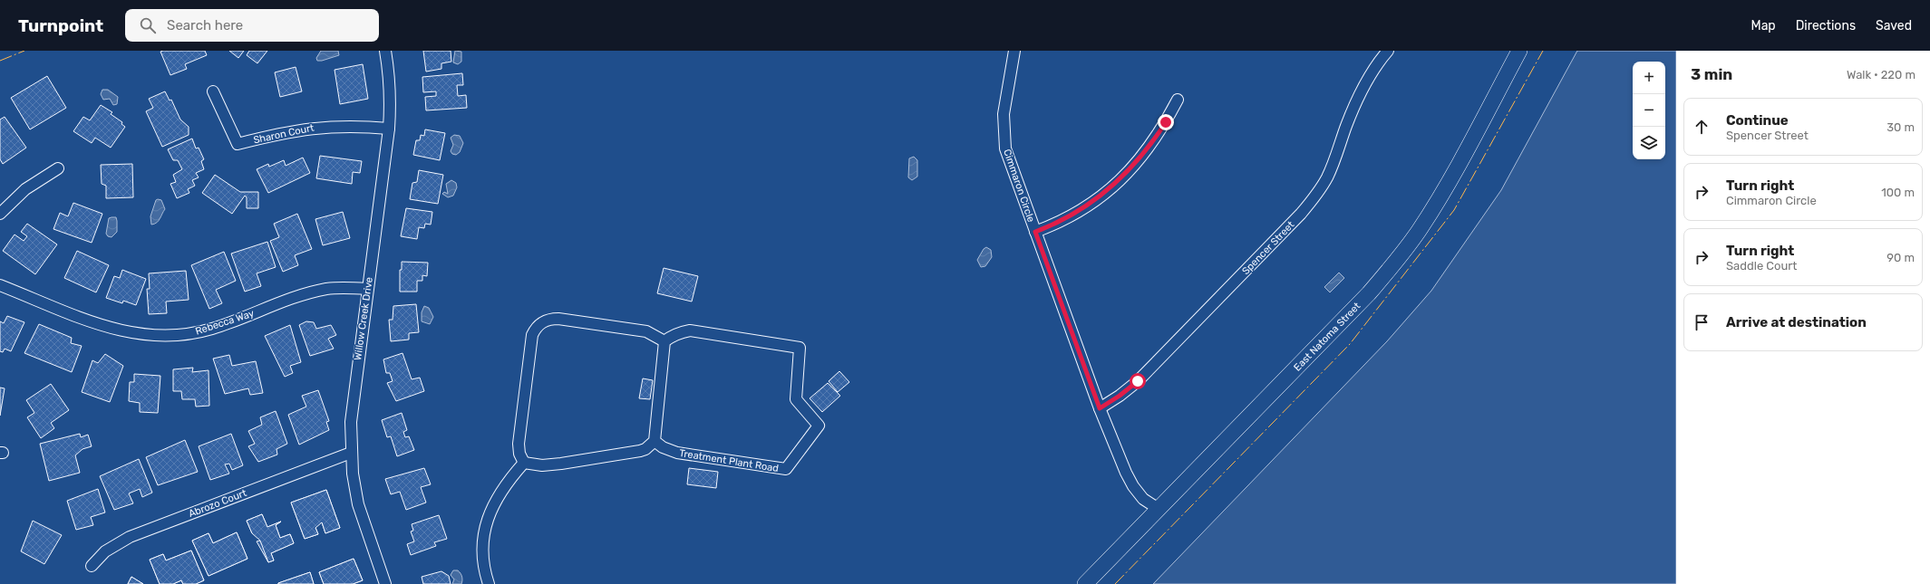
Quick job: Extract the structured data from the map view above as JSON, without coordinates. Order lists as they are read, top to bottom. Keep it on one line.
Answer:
{"streets":{"main road":["East Natoma Street"],"street":["Sharon Court","Cimmaron Circle","Spencer Street","Willow Creek Drive","Rebecca Way","Treatment Plant Road","Abrozo Court"]},"crossings":[["Sharon Court","Willow Creek Drive"],["Cimmaron Circle","Spencer Street"],["Cimmaron Circle","East Natoma Street"],["Willow Creek Drive","Rebecca Way"],["Willow Creek Drive","Abrozo Court"]],"page":{"header":"Turnpoint","search":"Search here","nav":["Map","Directions","Saved"],"heading":["3 min","Walk · 220 m"],"map_buttons":["+","−"],"list":[["Continue","Spencer Street","30 m"],["Turn right","Cimmaron Circle","100 m"],["Turn right","Saddle Court","90 m"],"Arrive at destination"]}}
